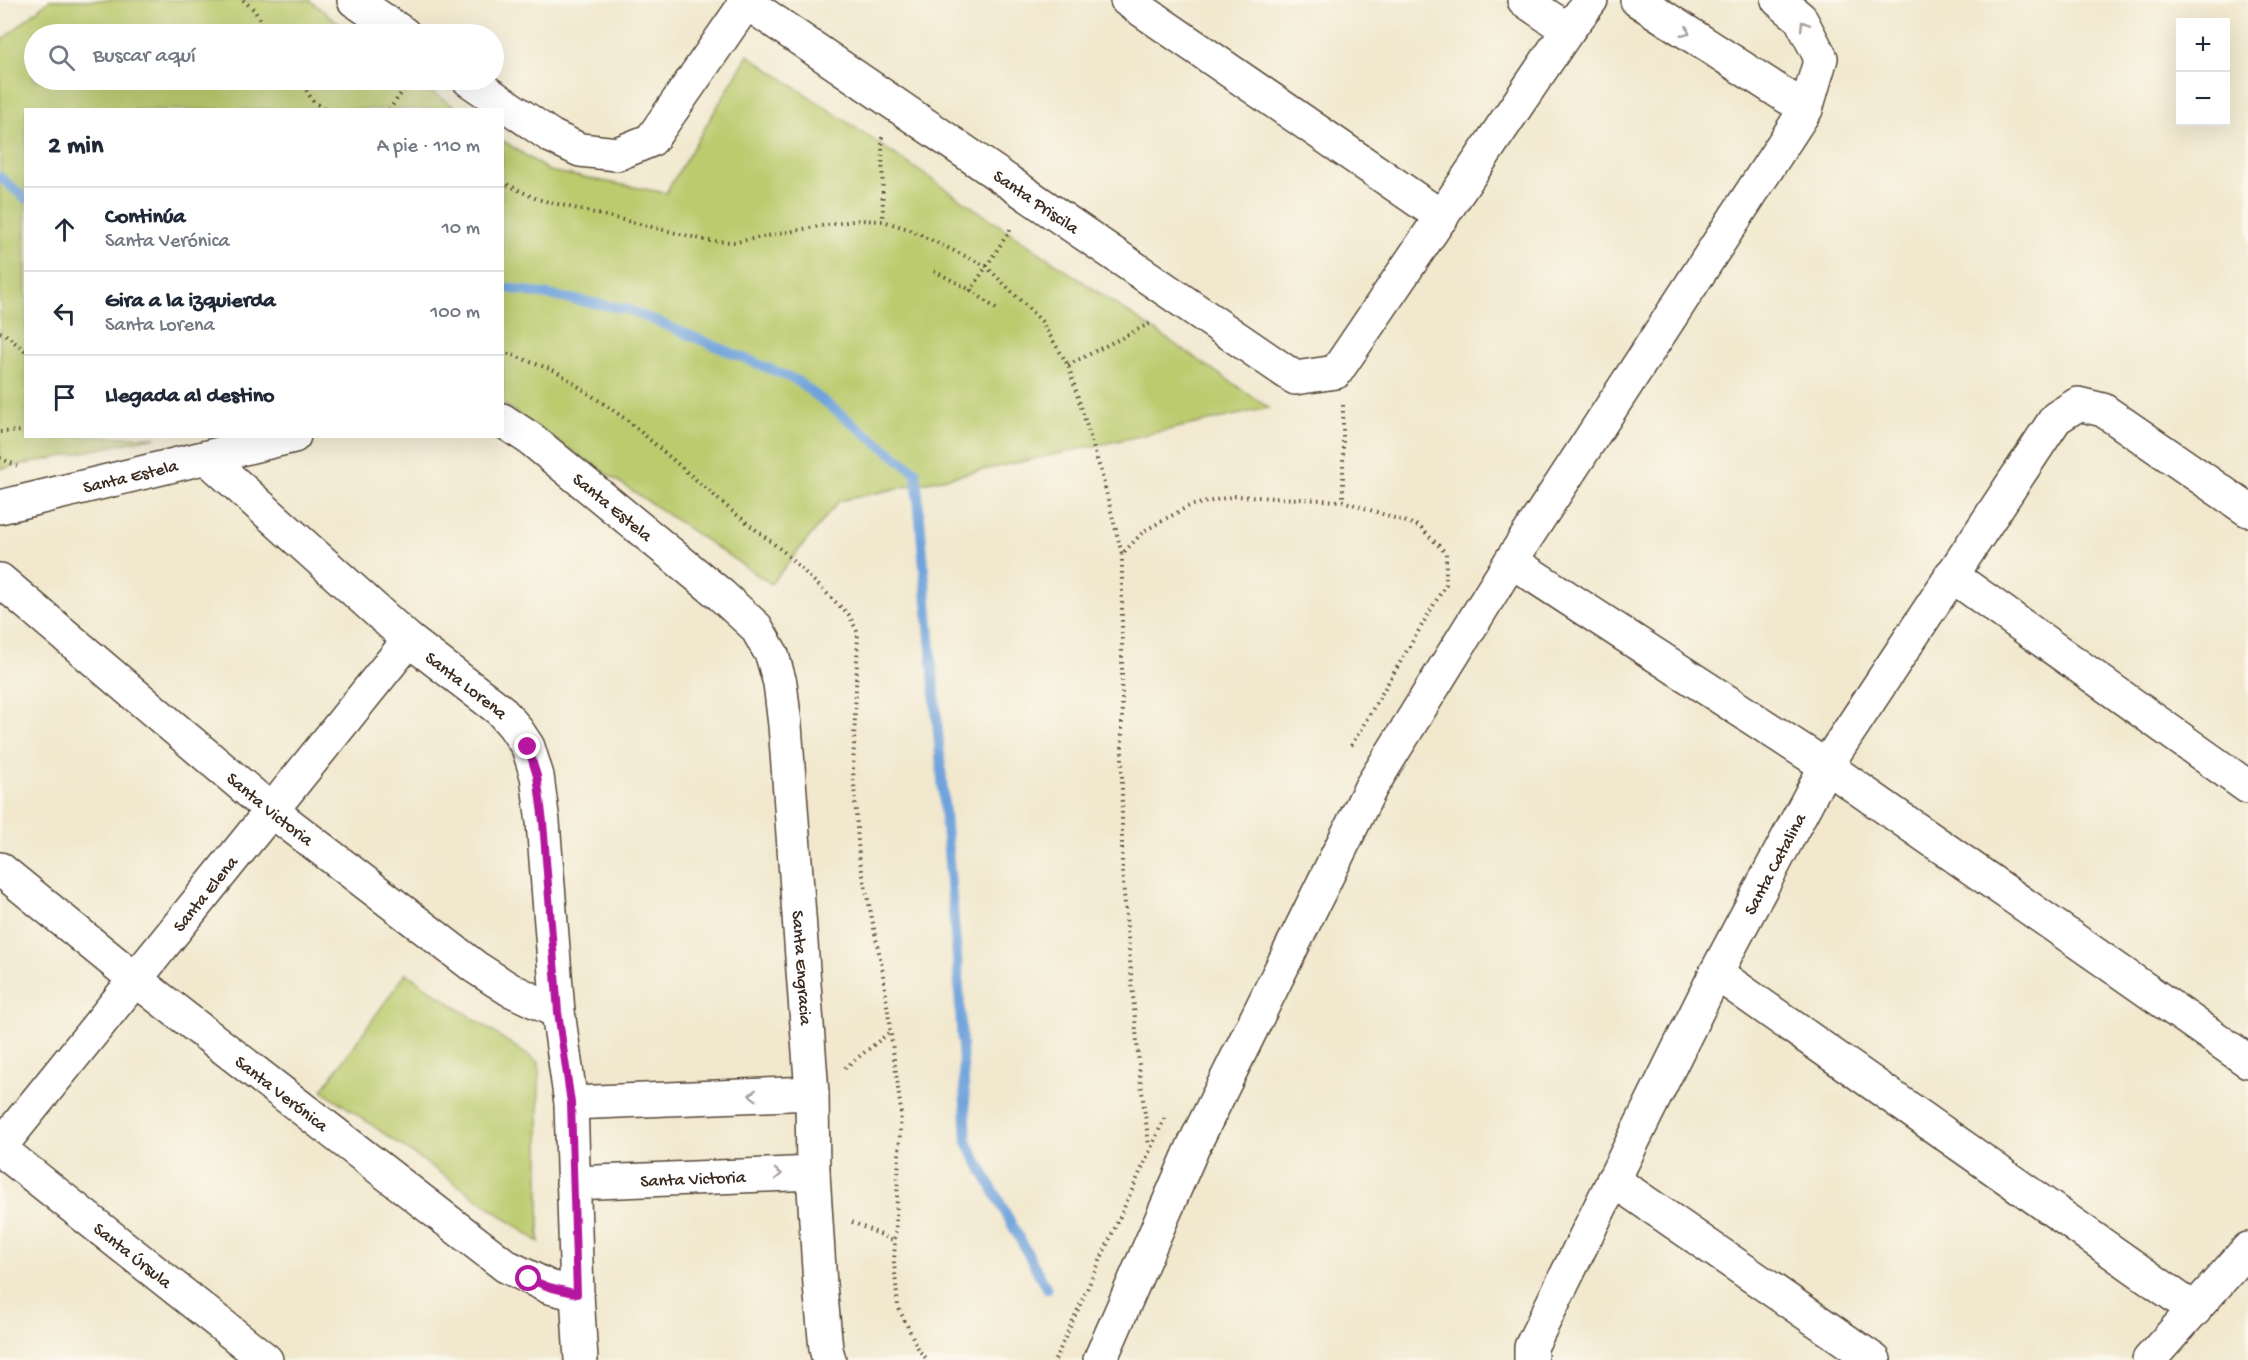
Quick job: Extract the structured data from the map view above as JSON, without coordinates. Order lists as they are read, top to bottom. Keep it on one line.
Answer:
{"streets":{"street":["Santa Priscila","Santa Estela","Santa Lorena","Santa Victoria","Santa Catalina","Santa Elena","Santa Engracia","Santa Verónica","Santa Úrsula"]},"crossings":[["Santa Estela","Santa Lorena"],["Santa Estela","Santa Engracia"],["Santa Lorena","Santa Victoria"],["Santa Lorena","Santa Elena"],["Santa Lorena","Santa Verónica"],["Santa Victoria","Santa Elena"],["Santa Victoria","Santa Engracia"],["Santa Elena","Santa Verónica"],["Santa Elena","Santa Úrsula"]],"page":{"map_buttons":["+","−"],"search":"Buscar aquí","heading":["2 min","A pie · 110 m"],"list":[["Continúa","Santa Verónica","10 m"],["Gira a la izquierda","Santa Lorena","100 m"],"Llegada al destino"]}}
